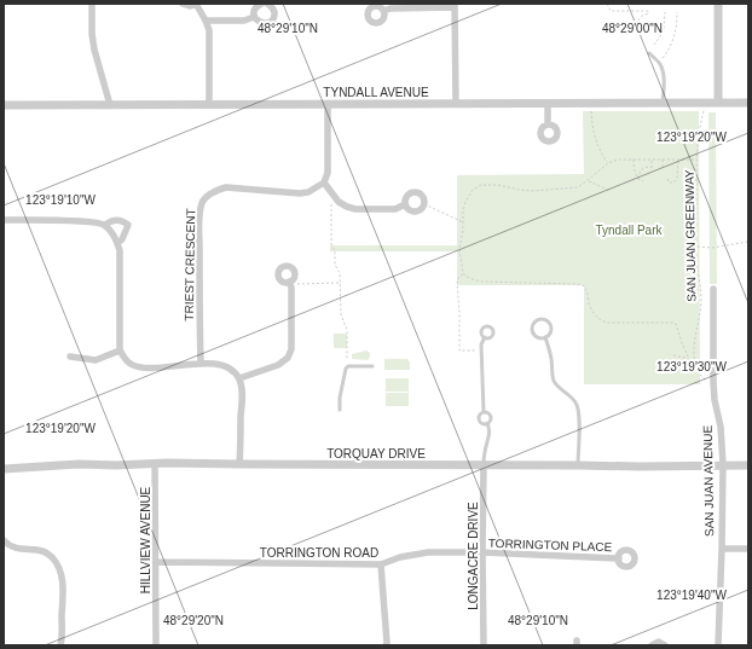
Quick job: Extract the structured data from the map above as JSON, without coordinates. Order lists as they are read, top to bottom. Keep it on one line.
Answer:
{"streets":{"street":["TYNDALL AVENUE","TRIEST CRESCENT","TORQUAY DRIVE","SAN JUAN AVENUE","HILLVIEW AVENUE","TORRINGTON PLACE","TORRINGTON ROAD","LONGACRE DRIVE"],"path":["SAN JUAN GREENWAY"]},"crossings":[["TORQUAY DRIVE","SAN JUAN AVENUE"],["TORQUAY DRIVE","HILLVIEW AVENUE"],["TORQUAY DRIVE","LONGACRE DRIVE"],["HILLVIEW AVENUE","TORRINGTON ROAD"],["TORRINGTON PLACE","TORRINGTON ROAD"],["TORRINGTON PLACE","LONGACRE DRIVE"],["TORRINGTON ROAD","LONGACRE DRIVE"]],"parks":["Tyndall Park"],"coordinates":["48°29'00\"N","48°29'10\"N","123°19'20\"W","123°19'10\"W","123°19'30\"W","123°19'40\"W","48°29'20\"N"]}
